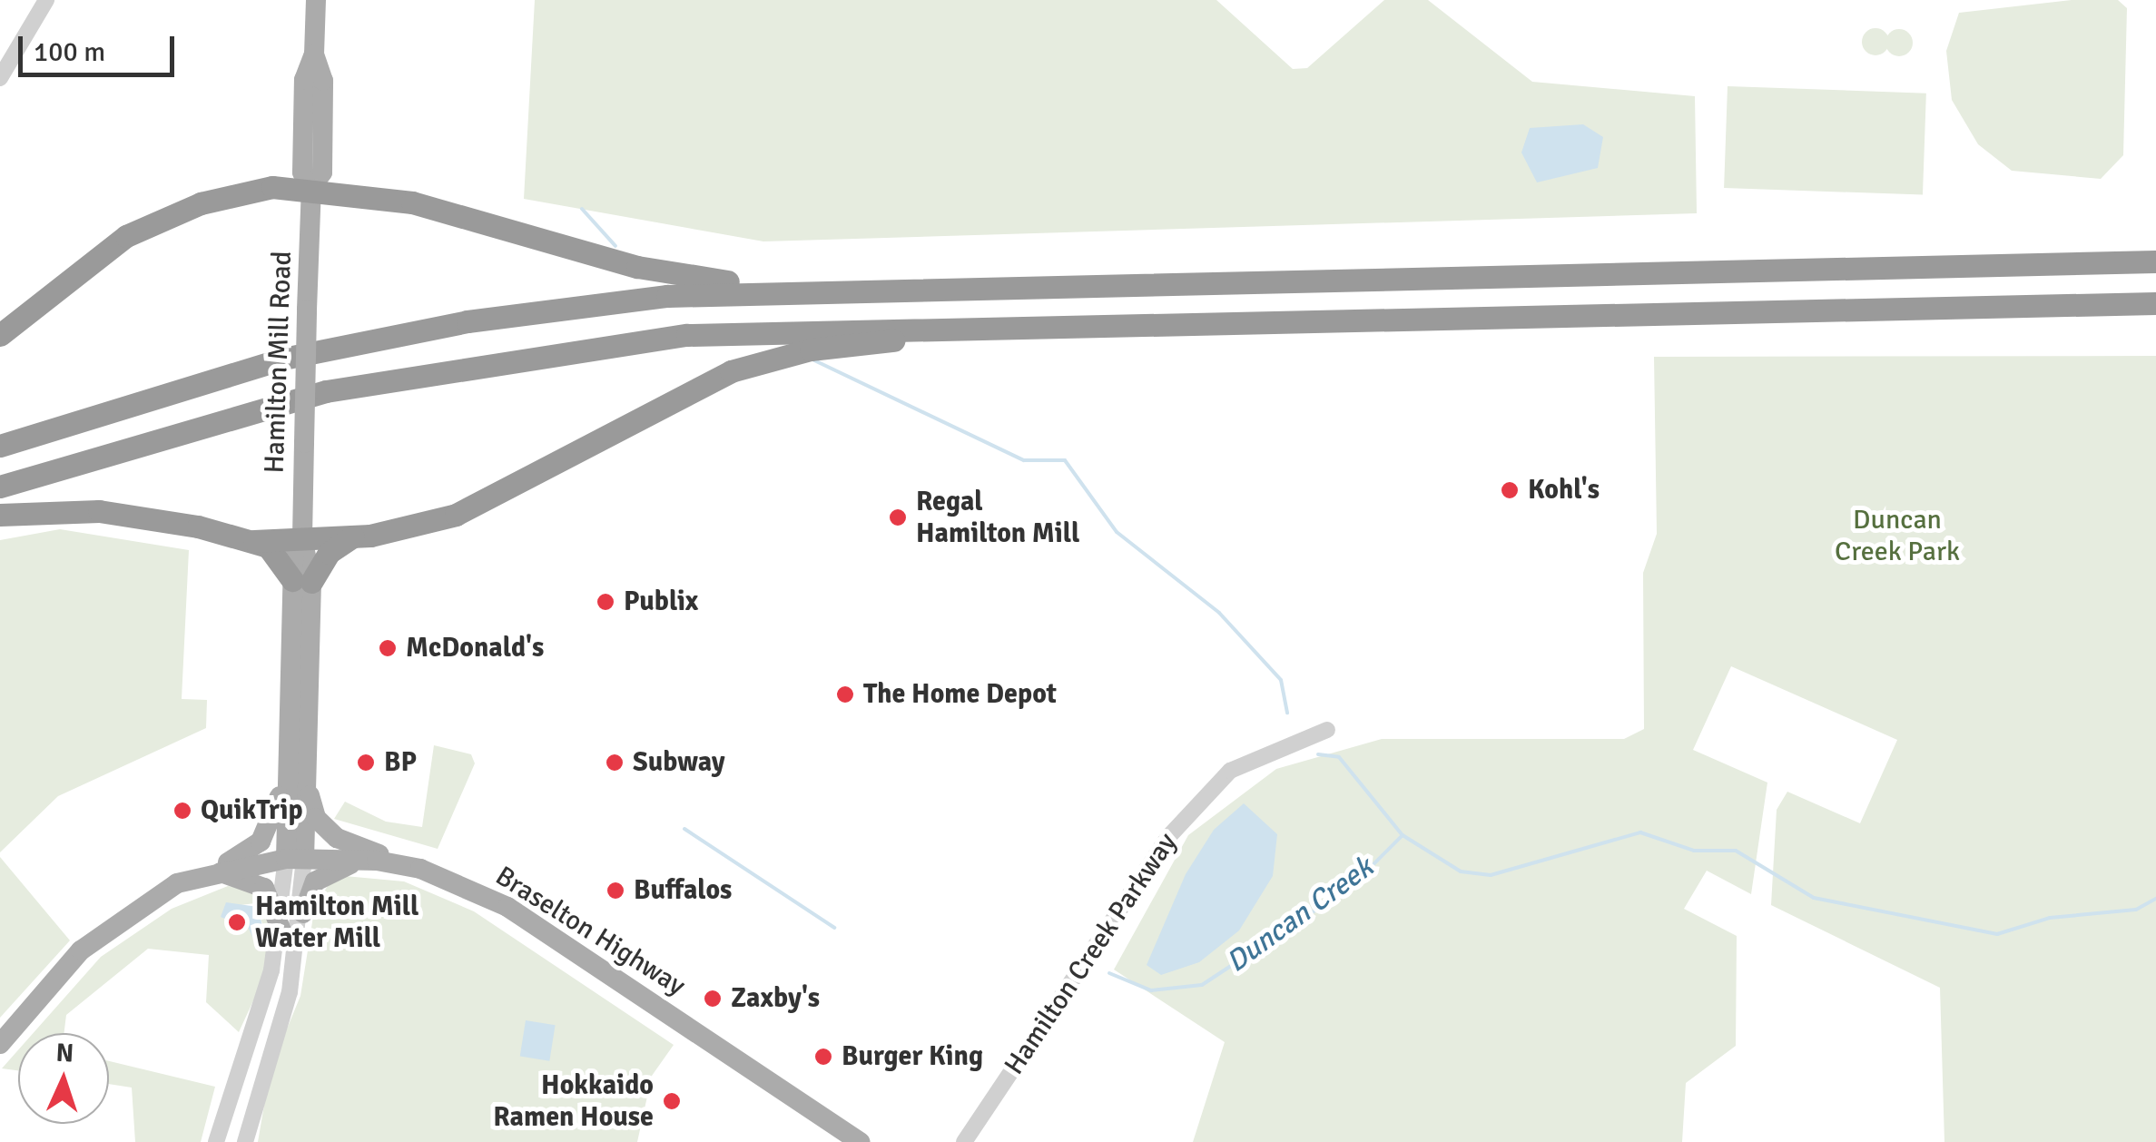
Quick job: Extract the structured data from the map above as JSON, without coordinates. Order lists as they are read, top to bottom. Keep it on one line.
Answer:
{"streets":{"main road":["Hamilton Mill Road","Braselton Highway"],"street":["Hamilton Creek Parkway"]},"crossings":[["Hamilton Mill Road","Braselton Highway"]],"water":["Duncan Creek"],"parks":["Duncan Creek Park"],"places":["Kohl's","Regal Hamilton Mill","Publix","McDonald's","The Home Depot","BP","Subway","QuikTrip","Buffalos","Hamilton Mill Water Mill","Zaxby's","Burger King","Hokkaido Ramen House"],"scale_bar":"100 m","north":"top"}
